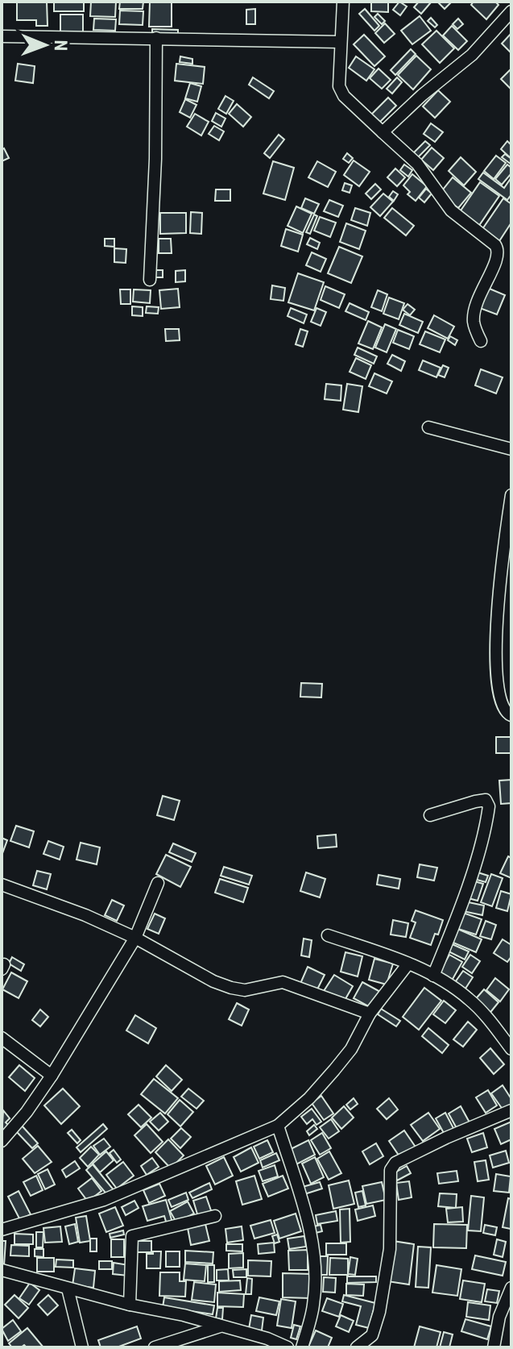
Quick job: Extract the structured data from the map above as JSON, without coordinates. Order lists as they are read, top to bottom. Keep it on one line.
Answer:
{"north":"right"}
